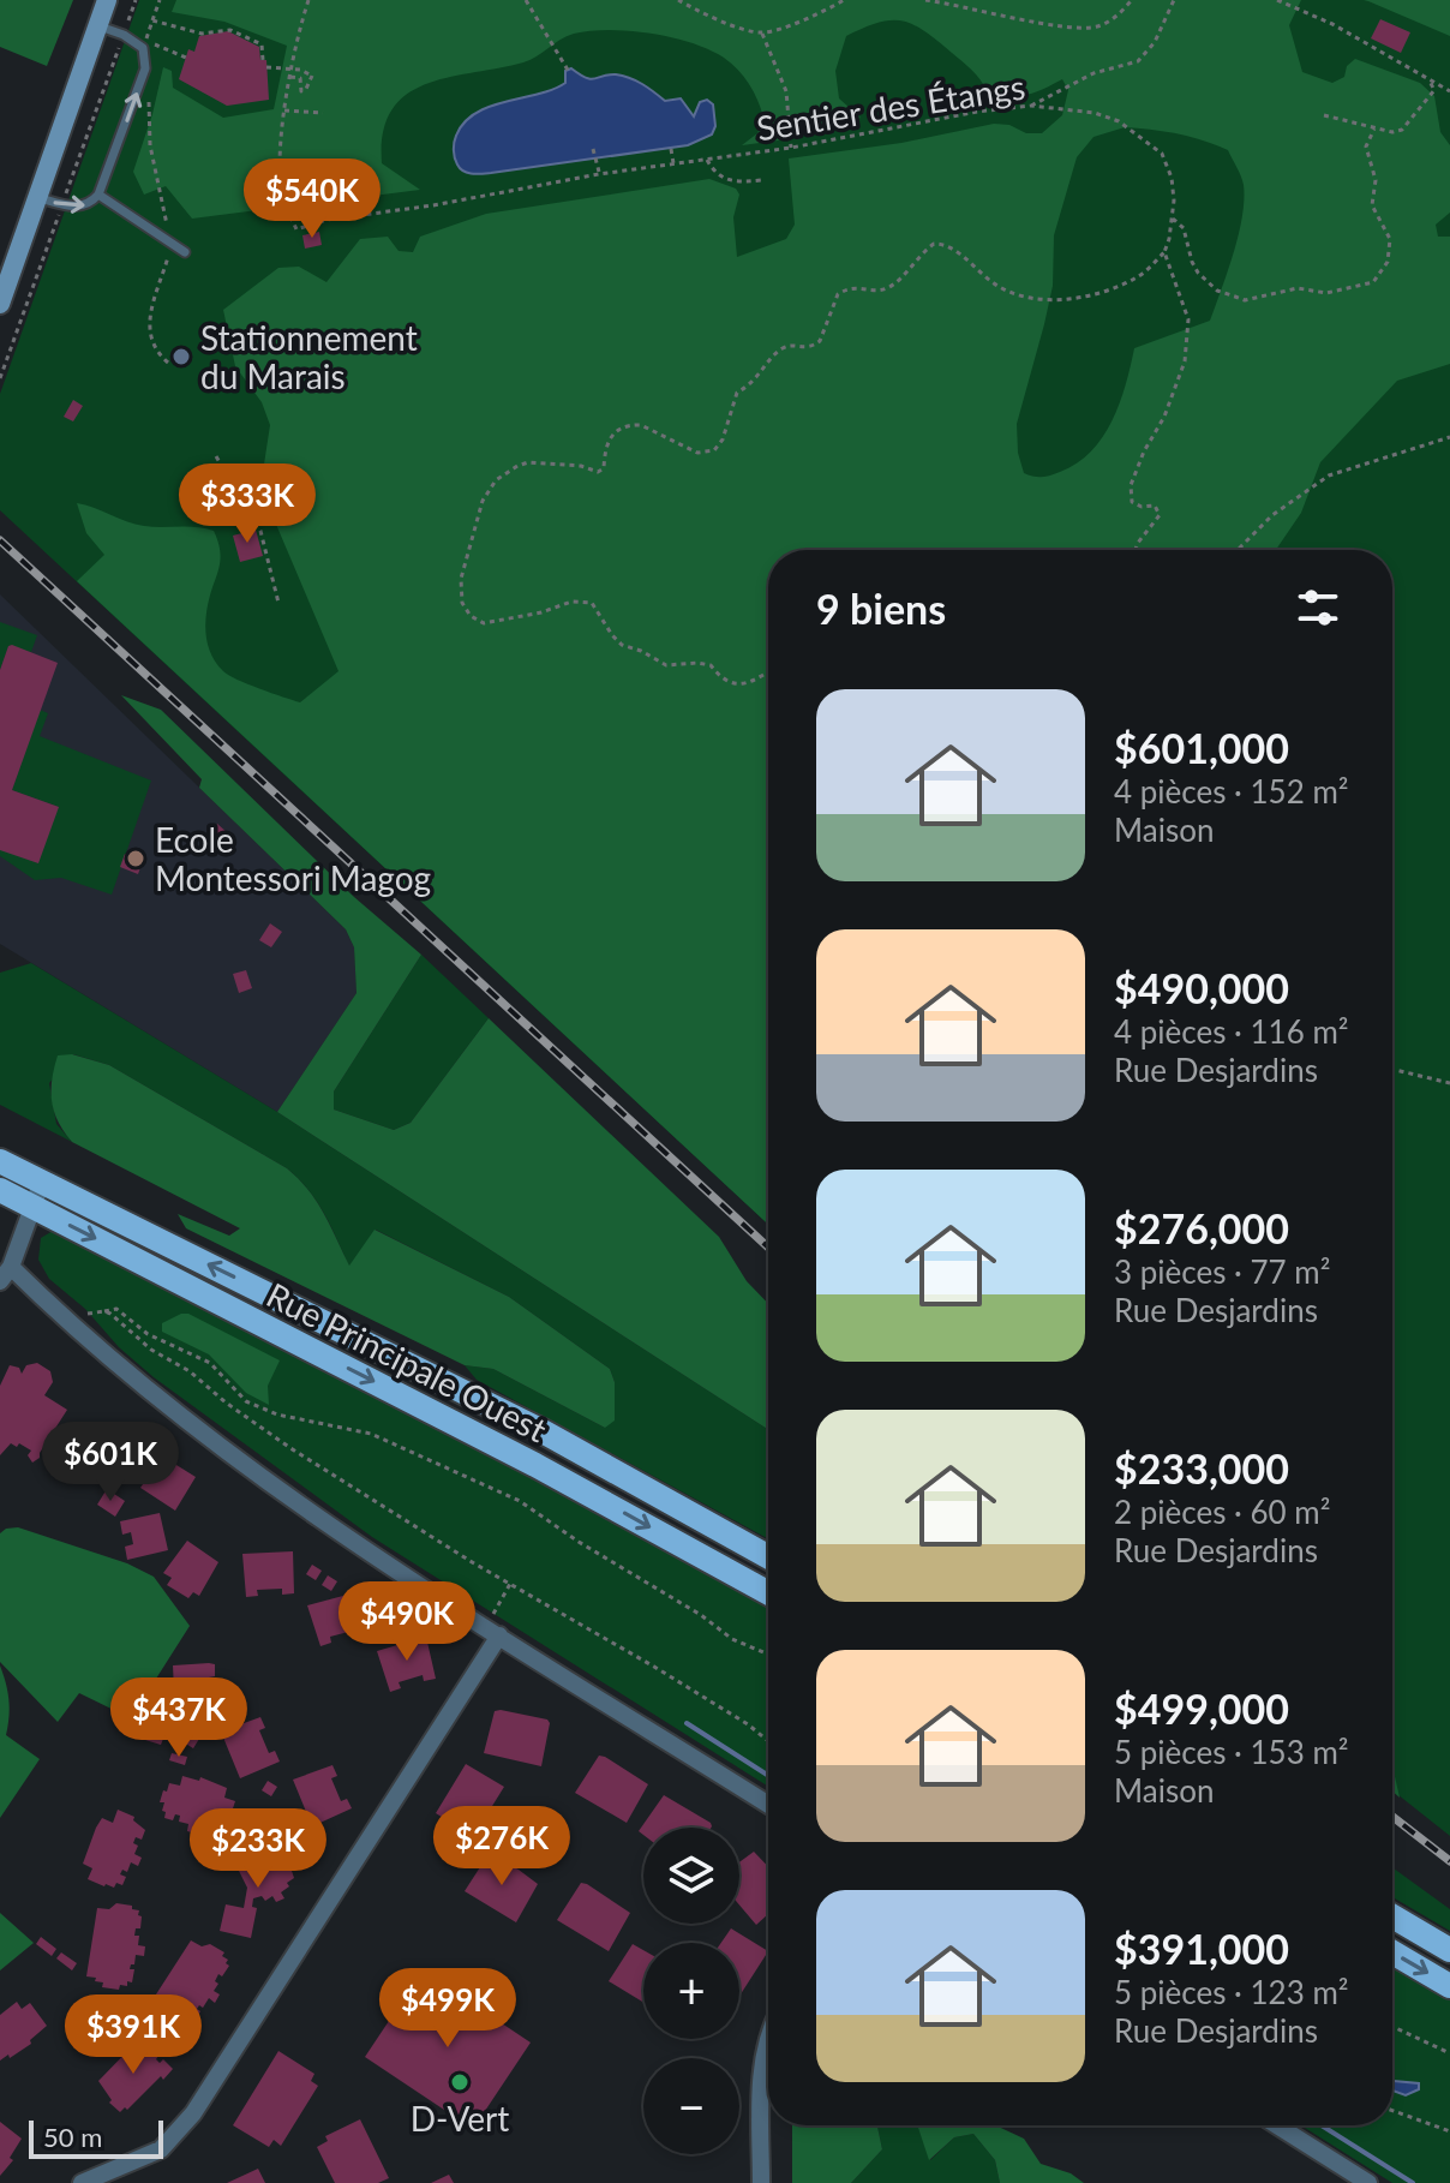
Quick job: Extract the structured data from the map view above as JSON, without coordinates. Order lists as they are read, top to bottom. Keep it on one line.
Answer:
{"streets":{"main road":["Rue Principale Ouest"],"path":["Sentier des Étangs"]},"places":["Stationnement du Marais","Ecole Montessori Magog","D-Vert"],"scale_bar":"50 m","page":{"price":["$540K","$333K","$601K","$490K","$437K","$276K","$233K","$499K","$391K"],"heading":"9 biens","list":[{"name":"$601,000","note":"4 pièces · 152 m² · Maison"},{"name":"$490,000","note":"4 pièces · 116 m² · Rue Desjardins"},{"name":"$276,000","note":"3 pièces · 77 m² · Rue Desjardins"},{"name":"$233,000","note":"2 pièces · 60 m² · Rue Desjardins"},{"name":"$499,000","note":"5 pièces · 153 m² · Maison"},{"name":"$391,000","note":"5 pièces · 123 m² · Rue Desjardins"}],"map_buttons":["+","−"],"scale":"50 m"}}
